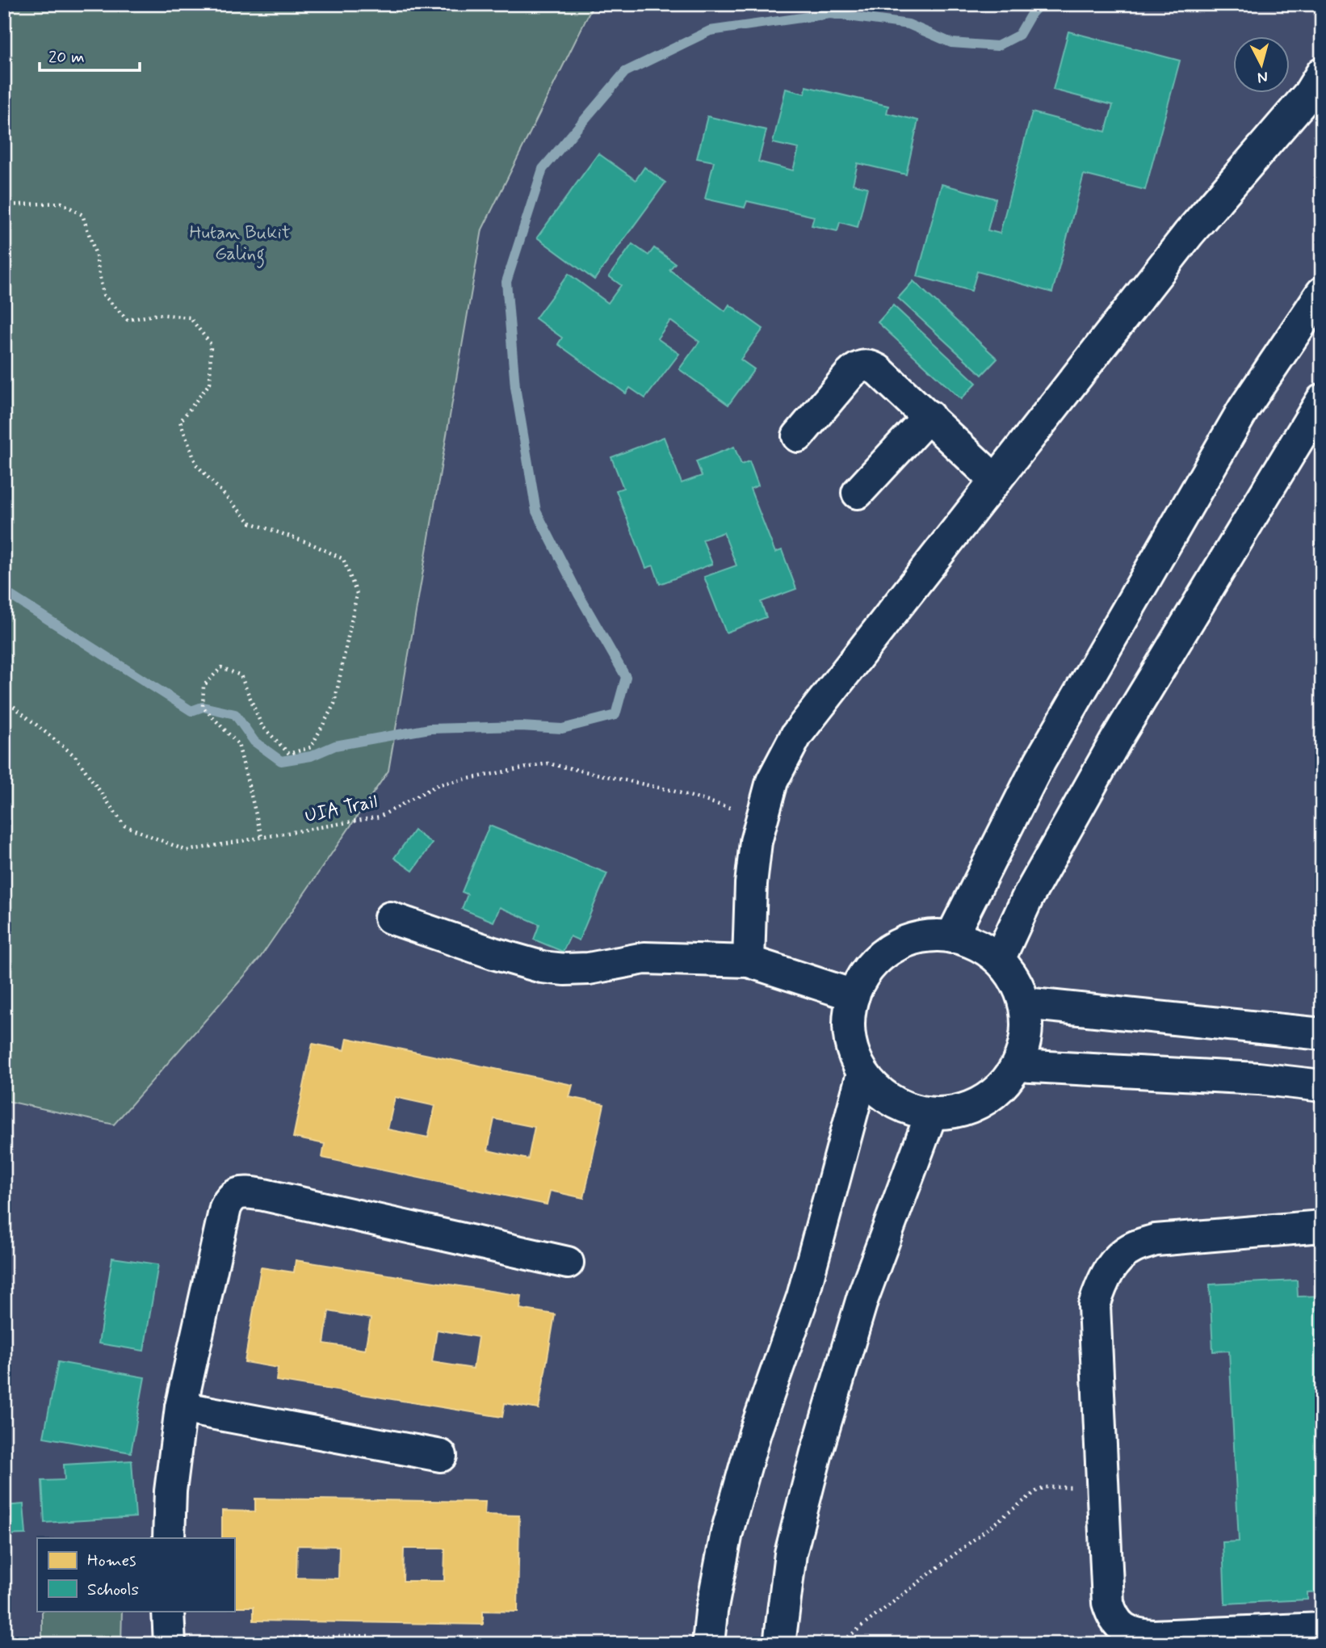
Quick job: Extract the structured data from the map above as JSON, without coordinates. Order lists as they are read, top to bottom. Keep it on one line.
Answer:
{"streets":{"path":["UIA Trail"]},"parks":["Hutan Bukit Galing"],"legend":["Homes","Schools"],"scale_bar":"20 m","north":"bottom"}
